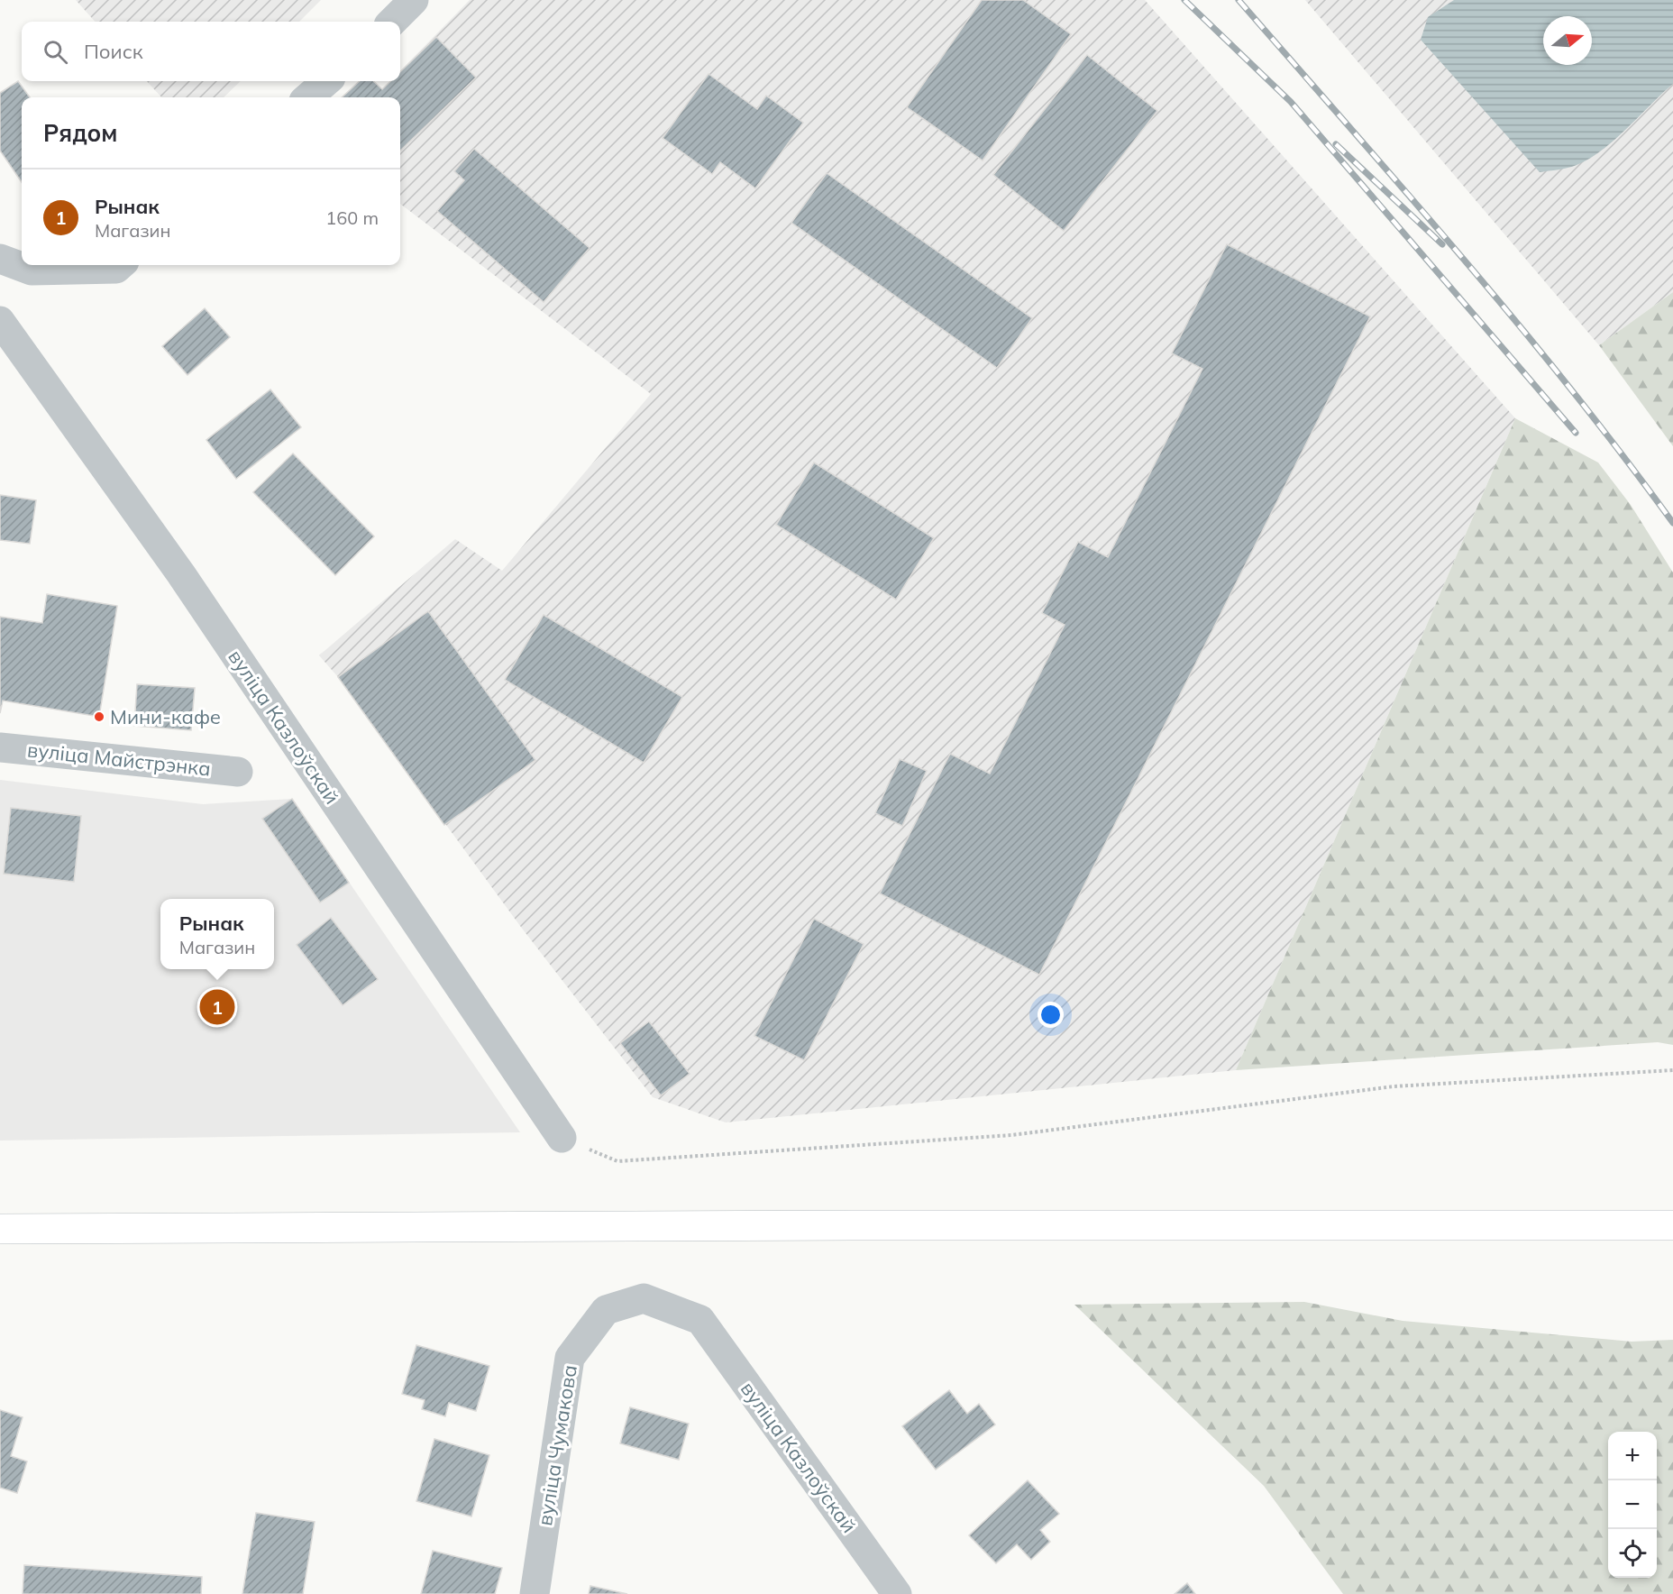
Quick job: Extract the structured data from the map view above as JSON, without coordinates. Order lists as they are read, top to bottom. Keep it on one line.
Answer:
{"streets":{"street":["вуліца Казлоўскай","вуліца Майстрэнка","вуліца Чумакова"]},"crossings":[["вуліца Казлоўскай","вуліца Чумакова"]],"places":["Мини-кафе"],"north":"right","page":{"search":"Поиск","heading":"Рядом","list":[{"mark":"1","name":"Рынак","note":"Магазин","value":"160 m"}],"popup":["Рынак","Магазин"],"pins":"1","map_buttons":["+","−"]}}
